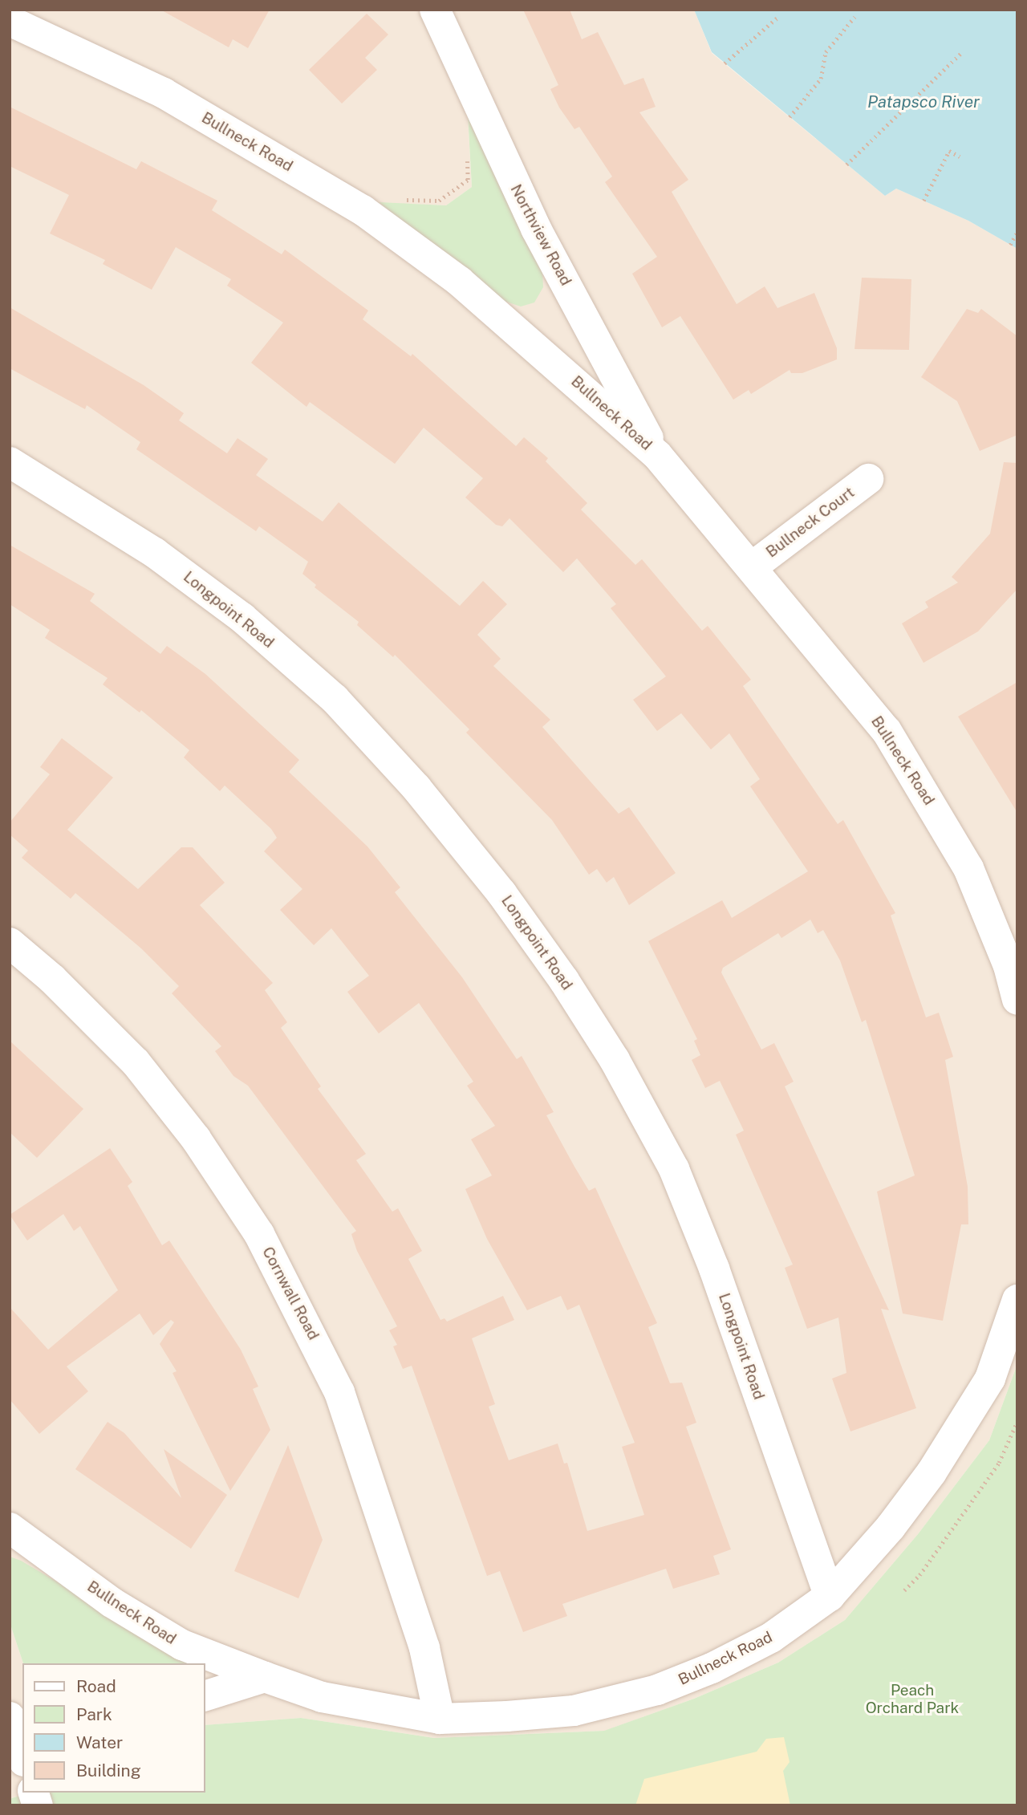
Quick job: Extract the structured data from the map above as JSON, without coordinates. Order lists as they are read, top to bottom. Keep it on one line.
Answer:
{"streets":{"street":["Bullneck Road","Northview Road","Bullneck Court","Longpoint Road","Cornwall Road"]},"crossings":[["Bullneck Road","Northview Road"],["Bullneck Road","Bullneck Court"],["Bullneck Road","Longpoint Road"],["Bullneck Road","Cornwall Road"]],"water":["Patapsco River"],"parks":["Peach Orchard Park"],"legend":["Road","Park","Water","Building"]}
